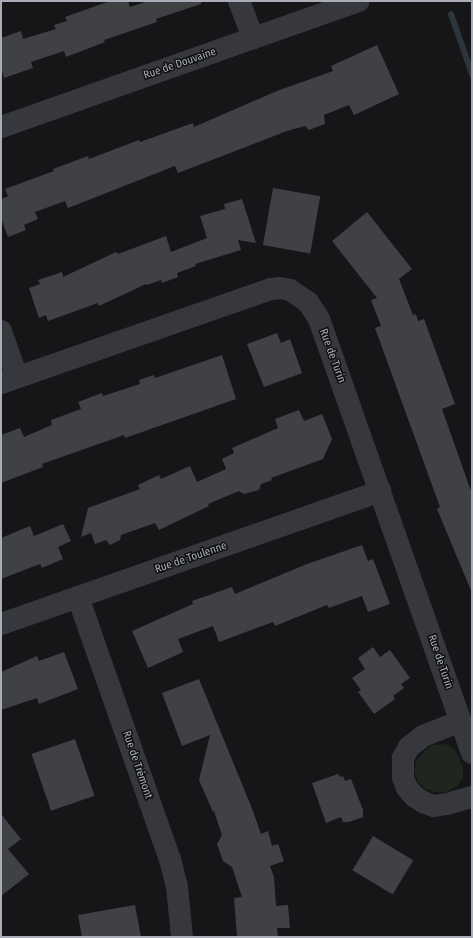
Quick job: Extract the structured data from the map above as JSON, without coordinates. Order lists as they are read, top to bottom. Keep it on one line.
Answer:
{"streets":{"street":["Rue de Douvaine","Rue de Turin","Rue de Toulenne","Rue de Trémont"]},"crossings":[["Rue de Turin","Rue de Toulenne"],["Rue de Toulenne","Rue de Trémont"]]}
